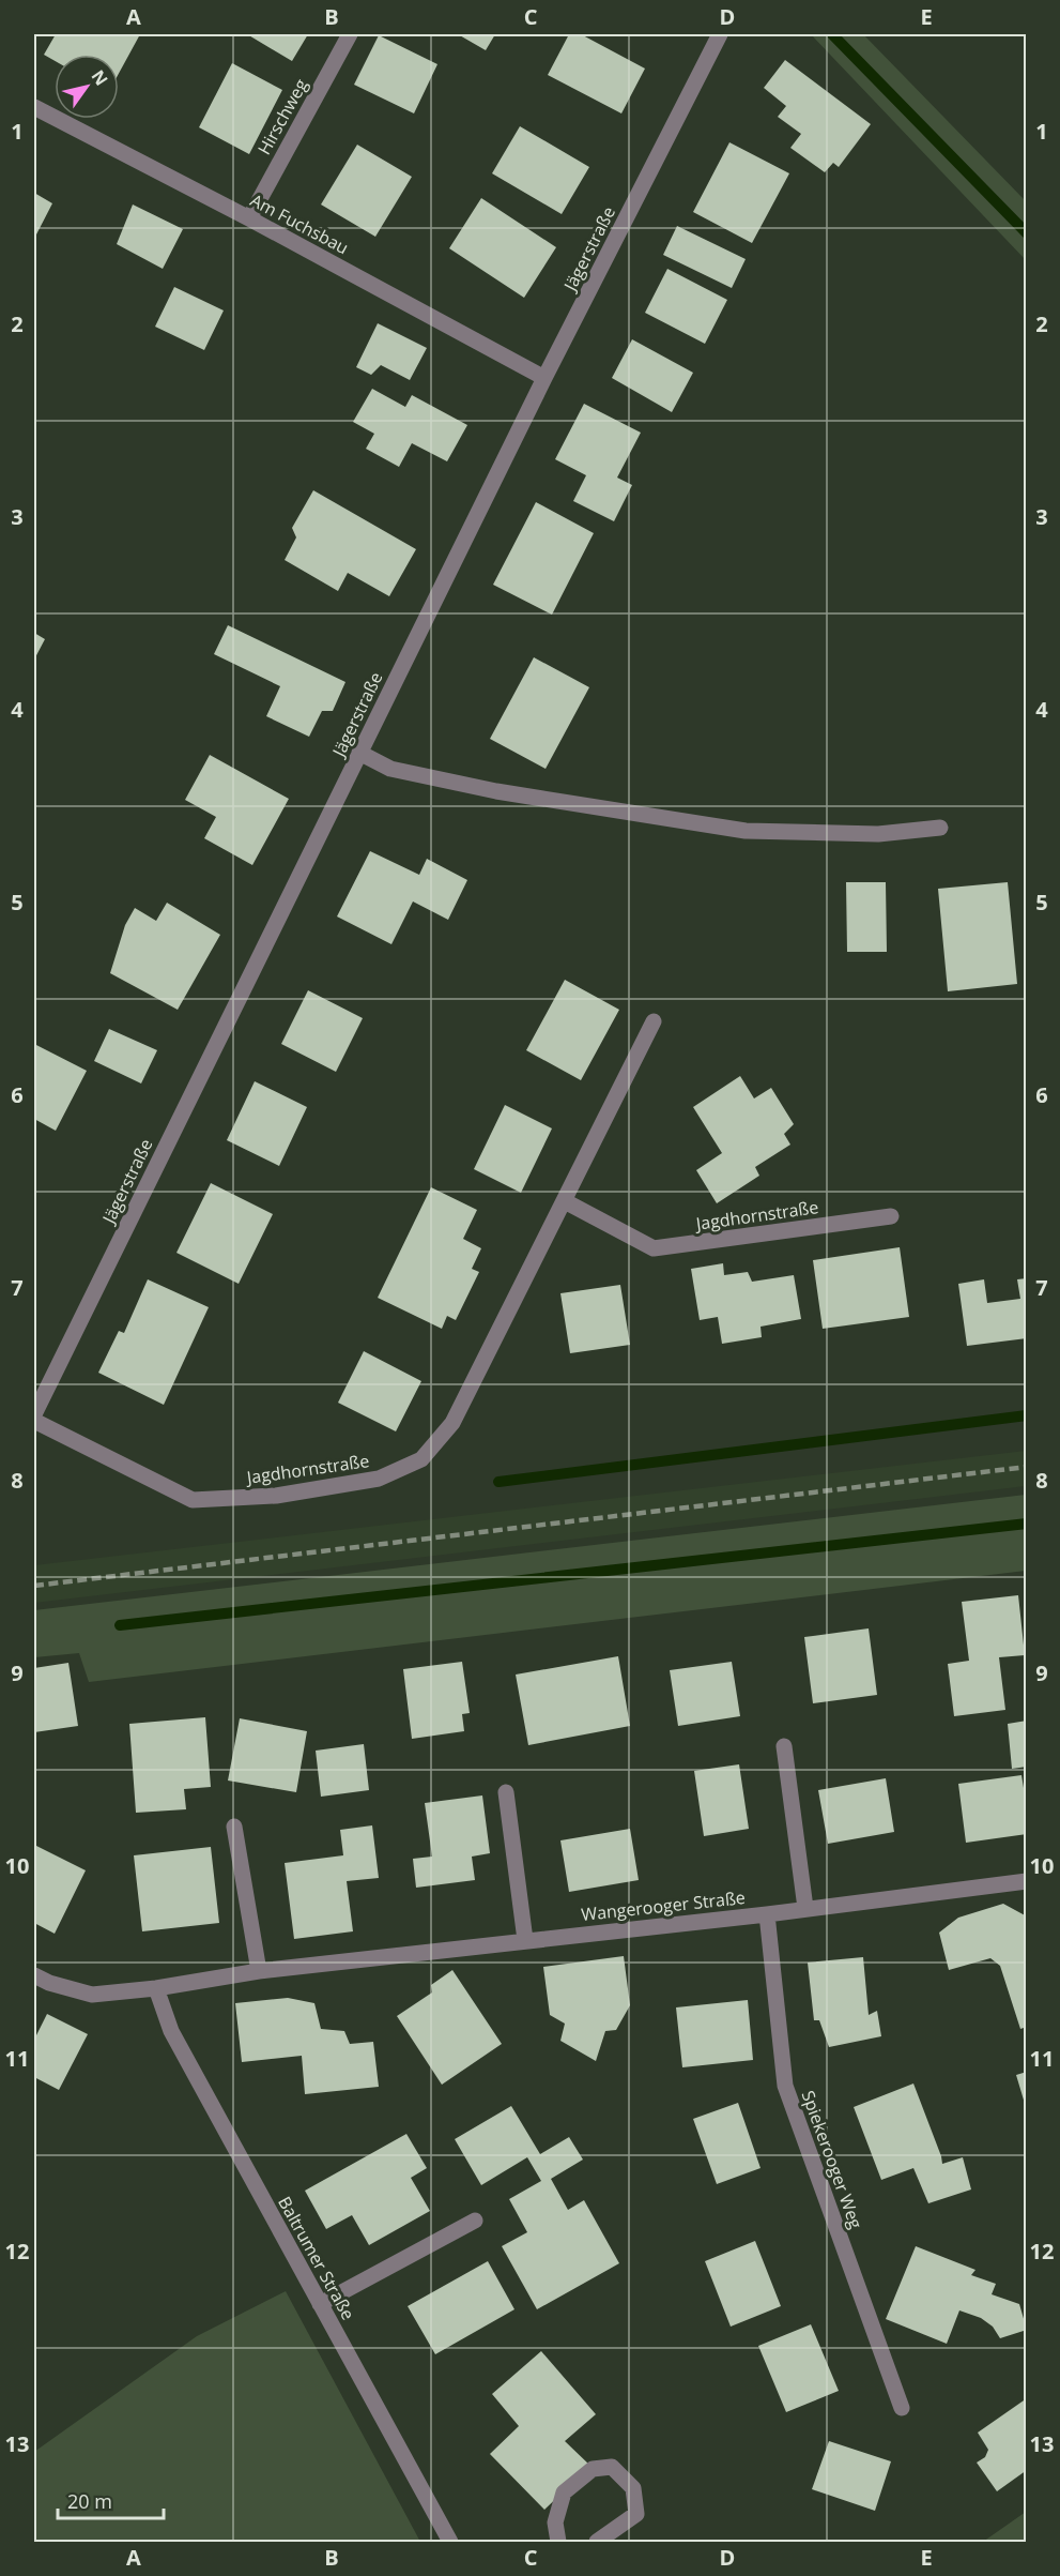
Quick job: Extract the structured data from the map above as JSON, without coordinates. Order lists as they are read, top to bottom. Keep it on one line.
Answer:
{"streets":{"street":["Hirschweg","Am Fuchsbau","Jägerstraße","Jagdhornstraße","Wangerooger Straße","Spiekerooger Weg","Baltrumer Straße"]},"crossings":[["Hirschweg","Am Fuchsbau"],["Am Fuchsbau","Jägerstraße"],["Wangerooger Straße","Spiekerooger Weg"],["Wangerooger Straße","Baltrumer Straße"]],"scale_bar":"20 m","north":"top right","grid":{"columns":["A","B","C","D","E"],"rows":["1","2","3","4","5","6","7","8","9","10","11","12","13"]}}
